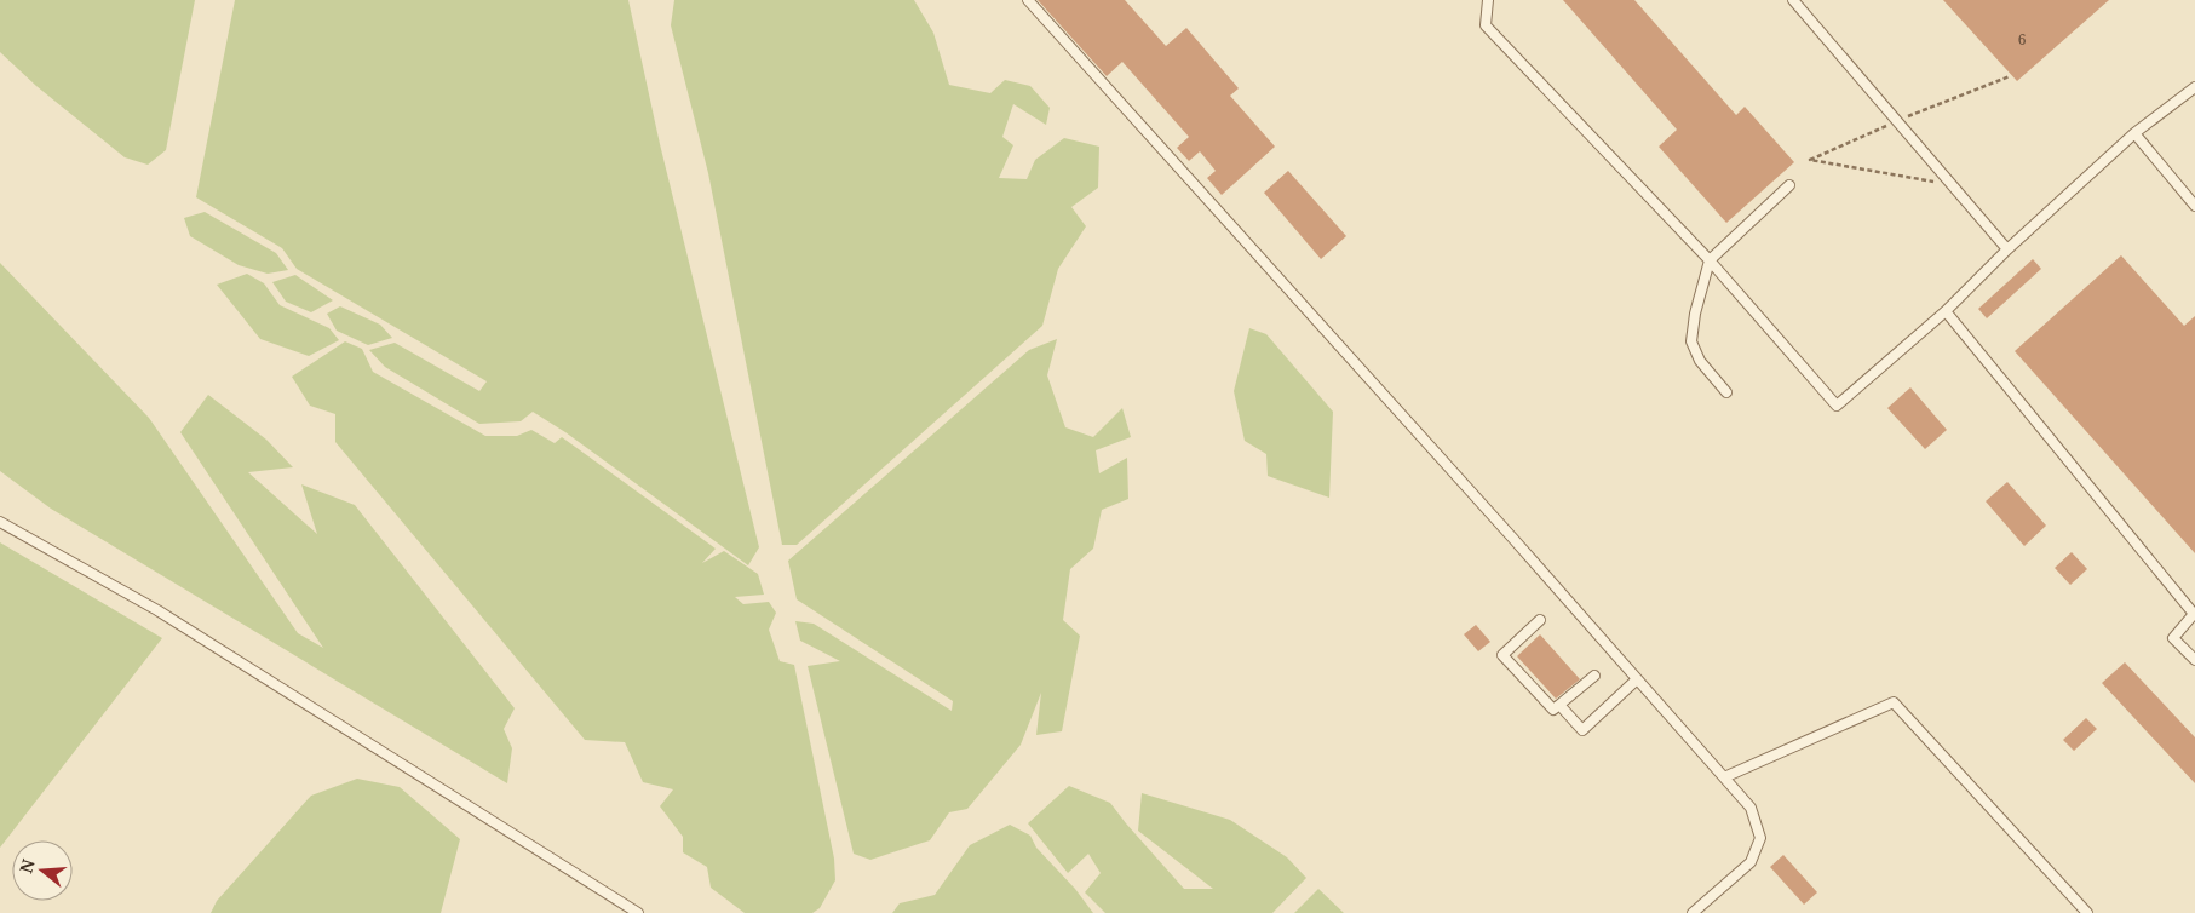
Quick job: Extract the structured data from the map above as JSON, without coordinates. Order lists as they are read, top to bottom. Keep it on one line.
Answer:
{"house_numbers":["6"],"north":"left"}
